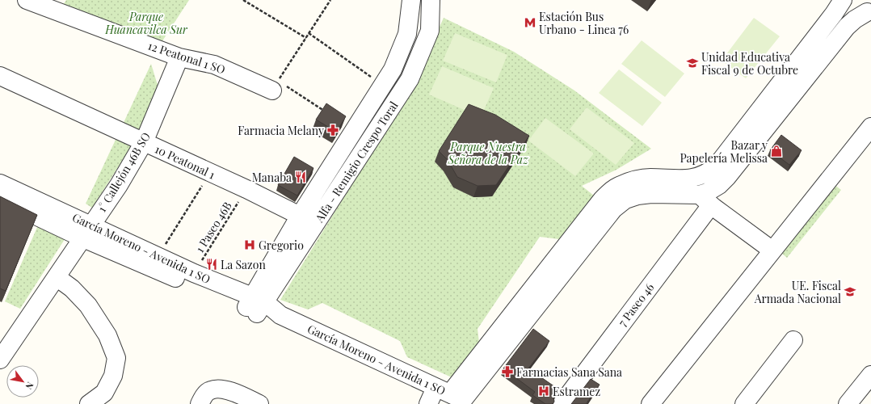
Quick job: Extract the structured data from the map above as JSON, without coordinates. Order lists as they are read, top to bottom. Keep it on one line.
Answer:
{"streets":{"street":["12 Peatonal 1 SO","10 Peatonal 1","Alfa - Remigio Crespo Toral","1° Callejón 46B SO","García Moreno - Avenida 1 SO","7 Paseo 46"],"path":["1 Paseo 46B"]},"crossings":[["12 Peatonal 1 SO","1° Callejón 46B SO"],["10 Peatonal 1","Alfa - Remigio Crespo Toral"],["10 Peatonal 1","1° Callejón 46B SO"],["10 Peatonal 1","1 Paseo 46B"],["Alfa - Remigio Crespo Toral","García Moreno - Avenida 1 SO"],["1° Callejón 46B SO","García Moreno - Avenida 1 SO"],["1 Paseo 46B","García Moreno - Avenida 1 SO"]],"parks":["Parque Huancavilca Sur","Parque Nuestra Señora de la Paz"],"places":{"metro station":["Estación Bus Urbano - Linea 76"],"school or university":["Unidad Educativa Fiscal 9 de Octubre","UE. Fiscal Armada Nacional"],"pharmacy":["Farmacia Melany","Farmacias Sana Sana"],"shop":["Bazar y Papelería Melissa"],"restaurant":["Manaba","La Sazon"],"hospital":["Gregorio","Estramez"]},"north":"bottom right"}
